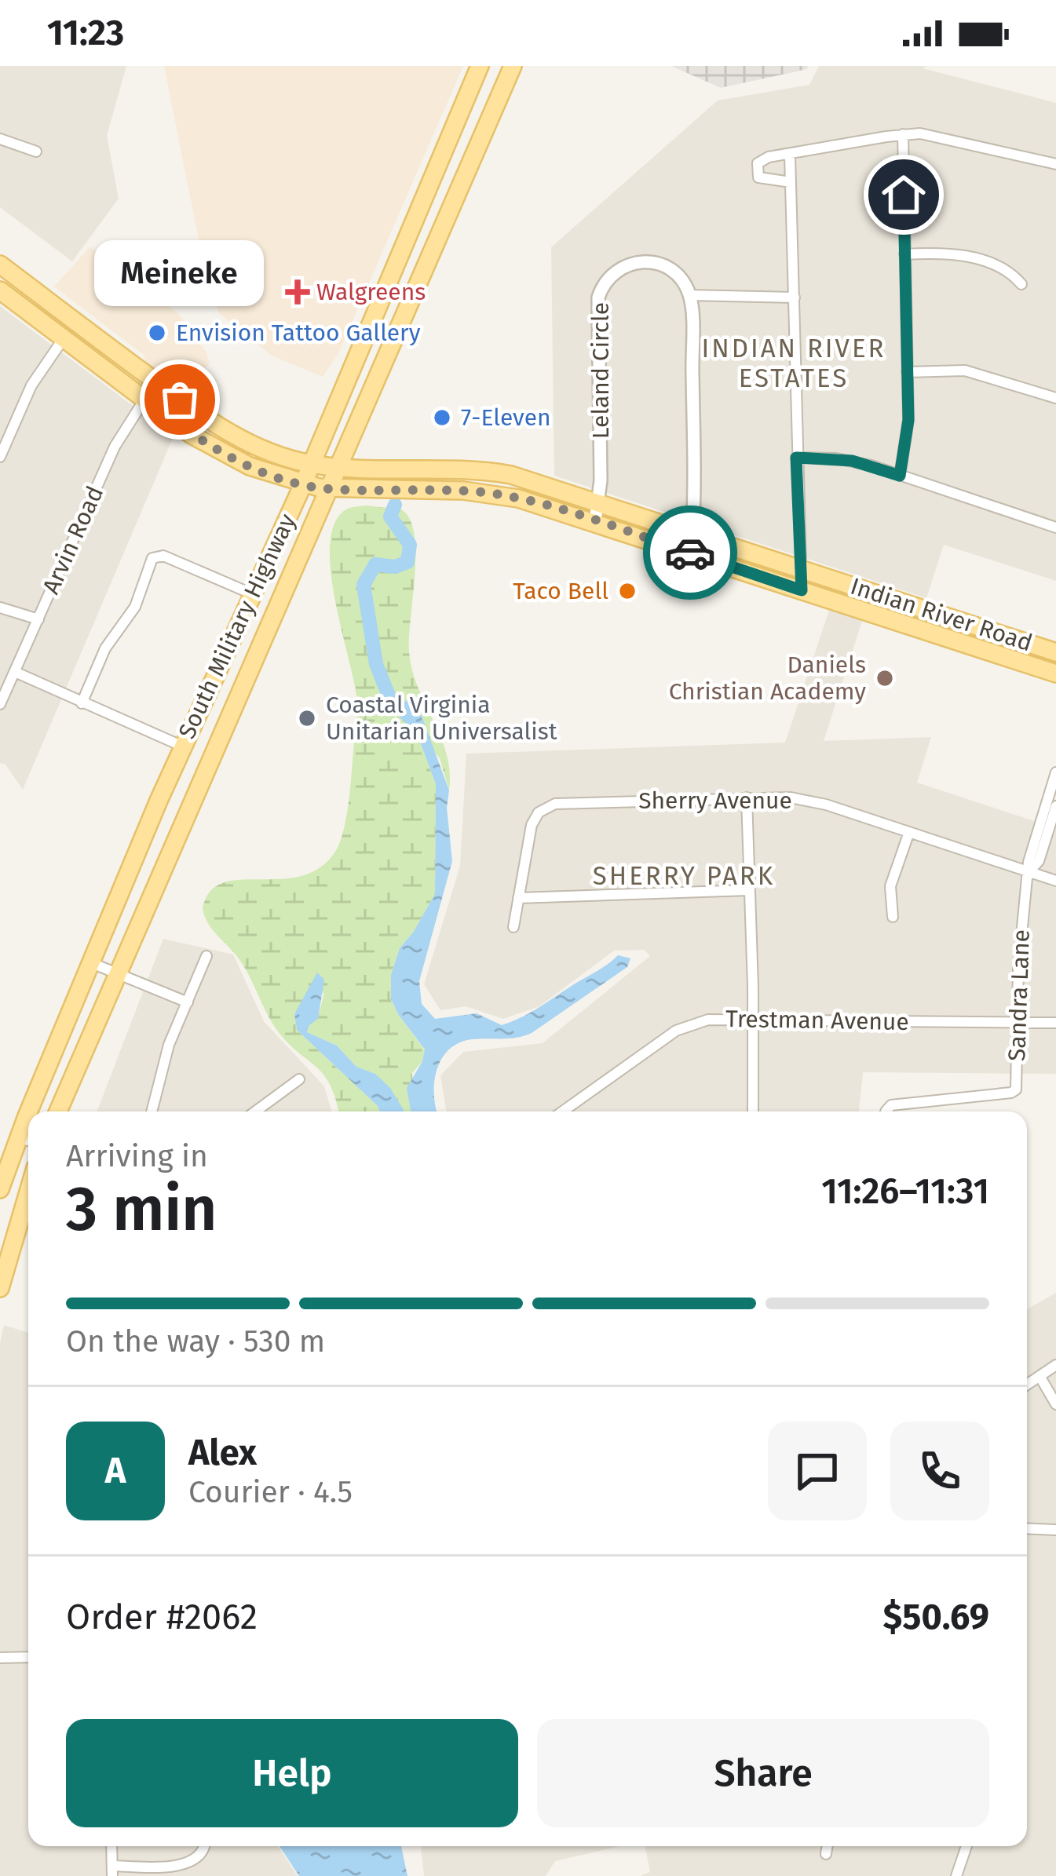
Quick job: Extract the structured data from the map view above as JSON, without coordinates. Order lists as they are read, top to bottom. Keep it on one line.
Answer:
{"streets":{"main road":["Indian River Road","South Military Highway"],"street":["Leland Circle","Arvin Road","Sherry Avenue","Sandra Lane","Trestman Avenue"]},"crossings":[["Leland Circle","Indian River Road"],["Arvin Road","Indian River Road"],["Indian River Road","South Military Highway"],["Sherry Avenue","Sandra Lane"],["Sandra Lane","Trestman Avenue"]],"districts":["INDIAN RIVER ESTATES","SHERRY PARK"],"places":{"health":["Walgreens"],"other":["Envision Tattoo Gallery","Meineke","7-Eleven","Taco Bell","Daniels Christian Academy","Coastal Virginia Unitarian Universalist"]},"page":{"status":"11:23","bubble":"Meineke","heading":["3 min","Arriving in","11:26–11:31"],"panel":["Alex","Courier · 4.5","Order #2062","$50.69"],"bar":"On the way · 530 m","round":"A","buttons":["Help","Share"]}}
